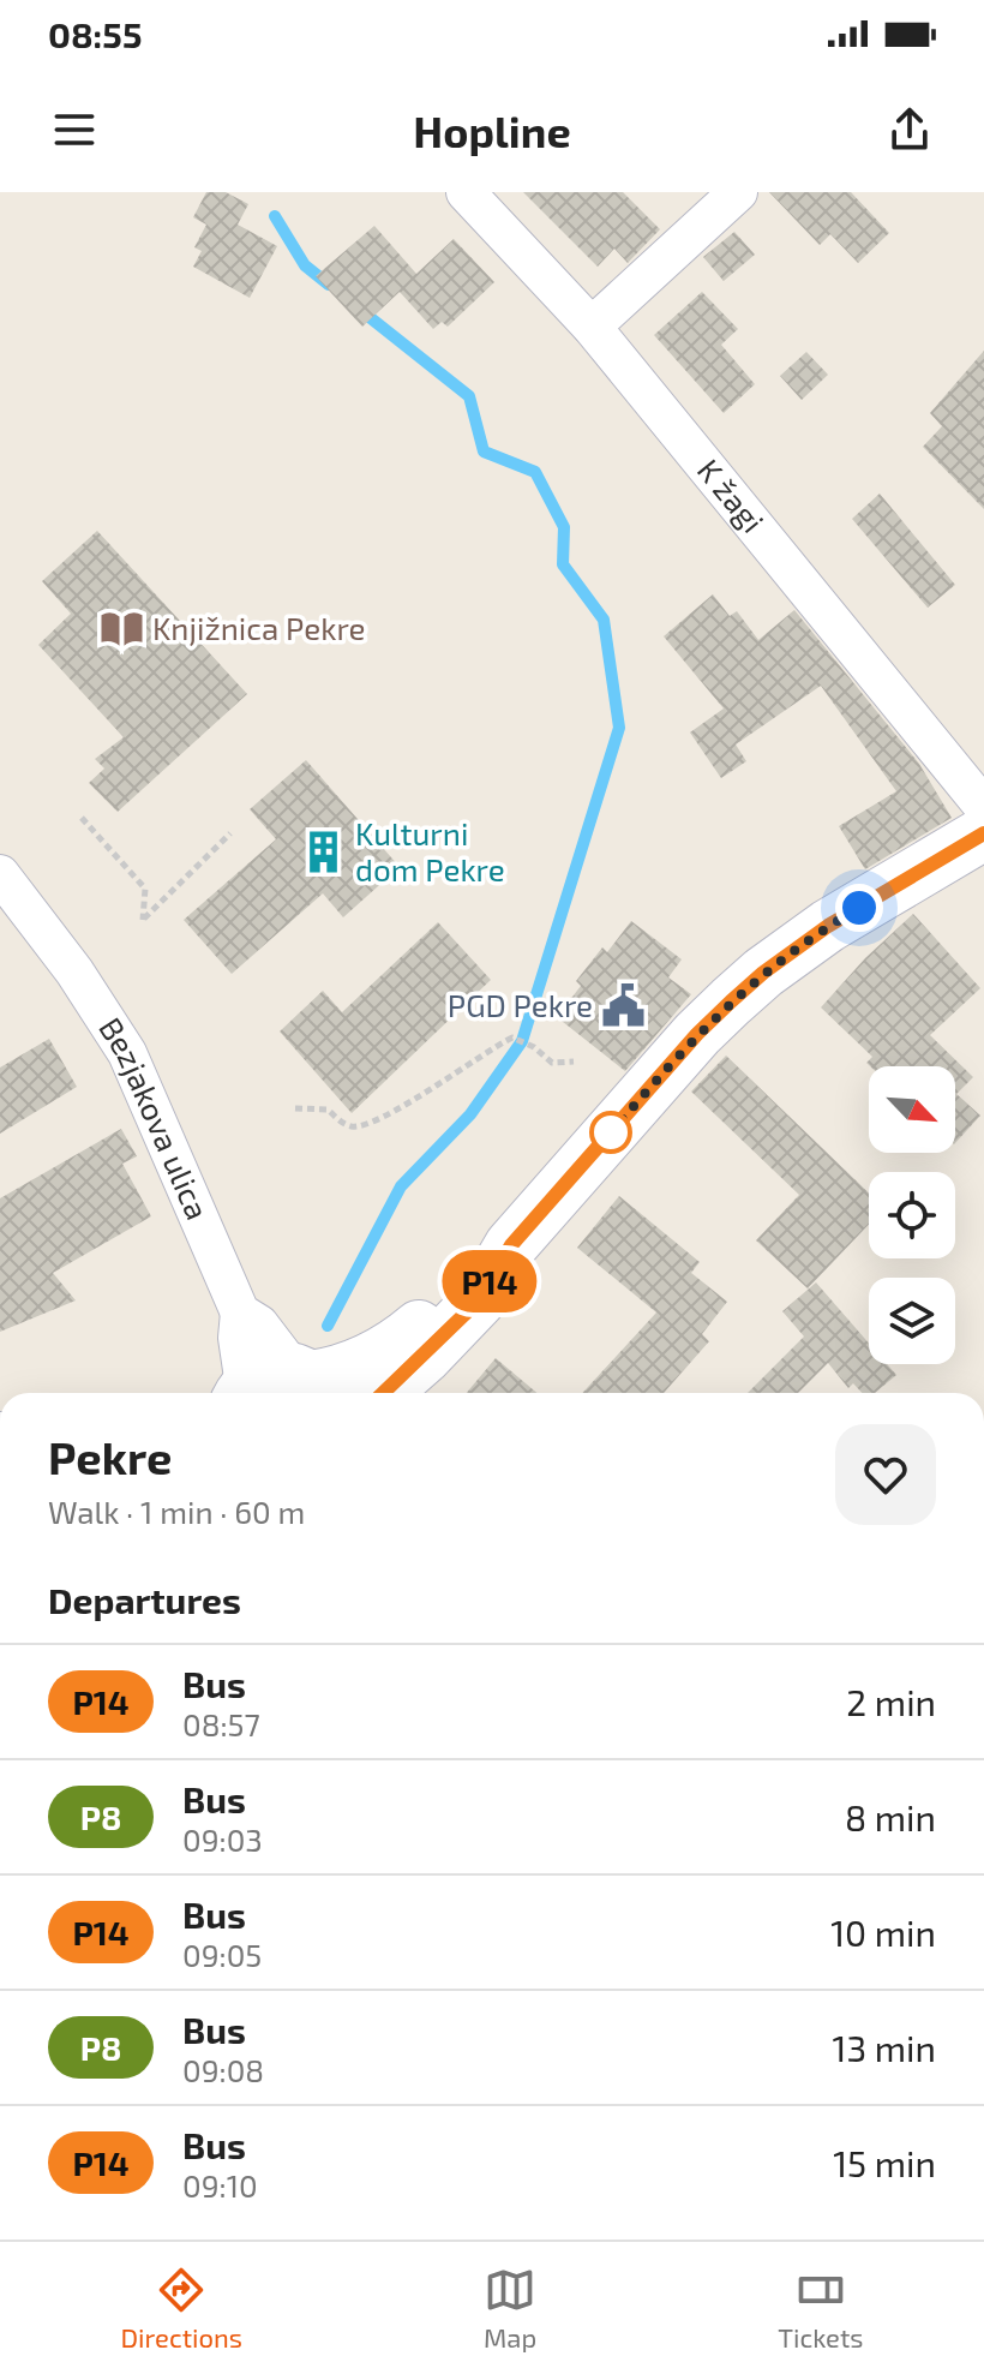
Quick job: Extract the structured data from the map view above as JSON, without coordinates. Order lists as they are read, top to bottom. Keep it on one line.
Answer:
{"streets":{"street":["K žagi","Bezjakova ulica"]},"places":{"library":["Knjižnica Pekre"],"building":["Kulturni dom Pekre"],"public building":["PGD Pekre"]},"lines":["bus line P14"],"north":"bottom right","page":{"status":"08:55","header":"Hopline","on_map":"P14","heading":[["Pekre","Walk · 1 min · 60 m"],"Departures"],"list":[{"mark":"P14","name":"Bus","note":"08:57","value":"2 min"},{"mark":"P8","name":"Bus","note":"09:03","value":"8 min"},{"mark":"P14","name":"Bus","note":"09:05","value":"10 min"},{"mark":"P8","name":"Bus","note":"09:08","value":"13 min"},{"mark":"P14","name":"Bus","note":"09:10","value":"15 min"}],"tabs":["Directions","Map","Tickets"]}}
